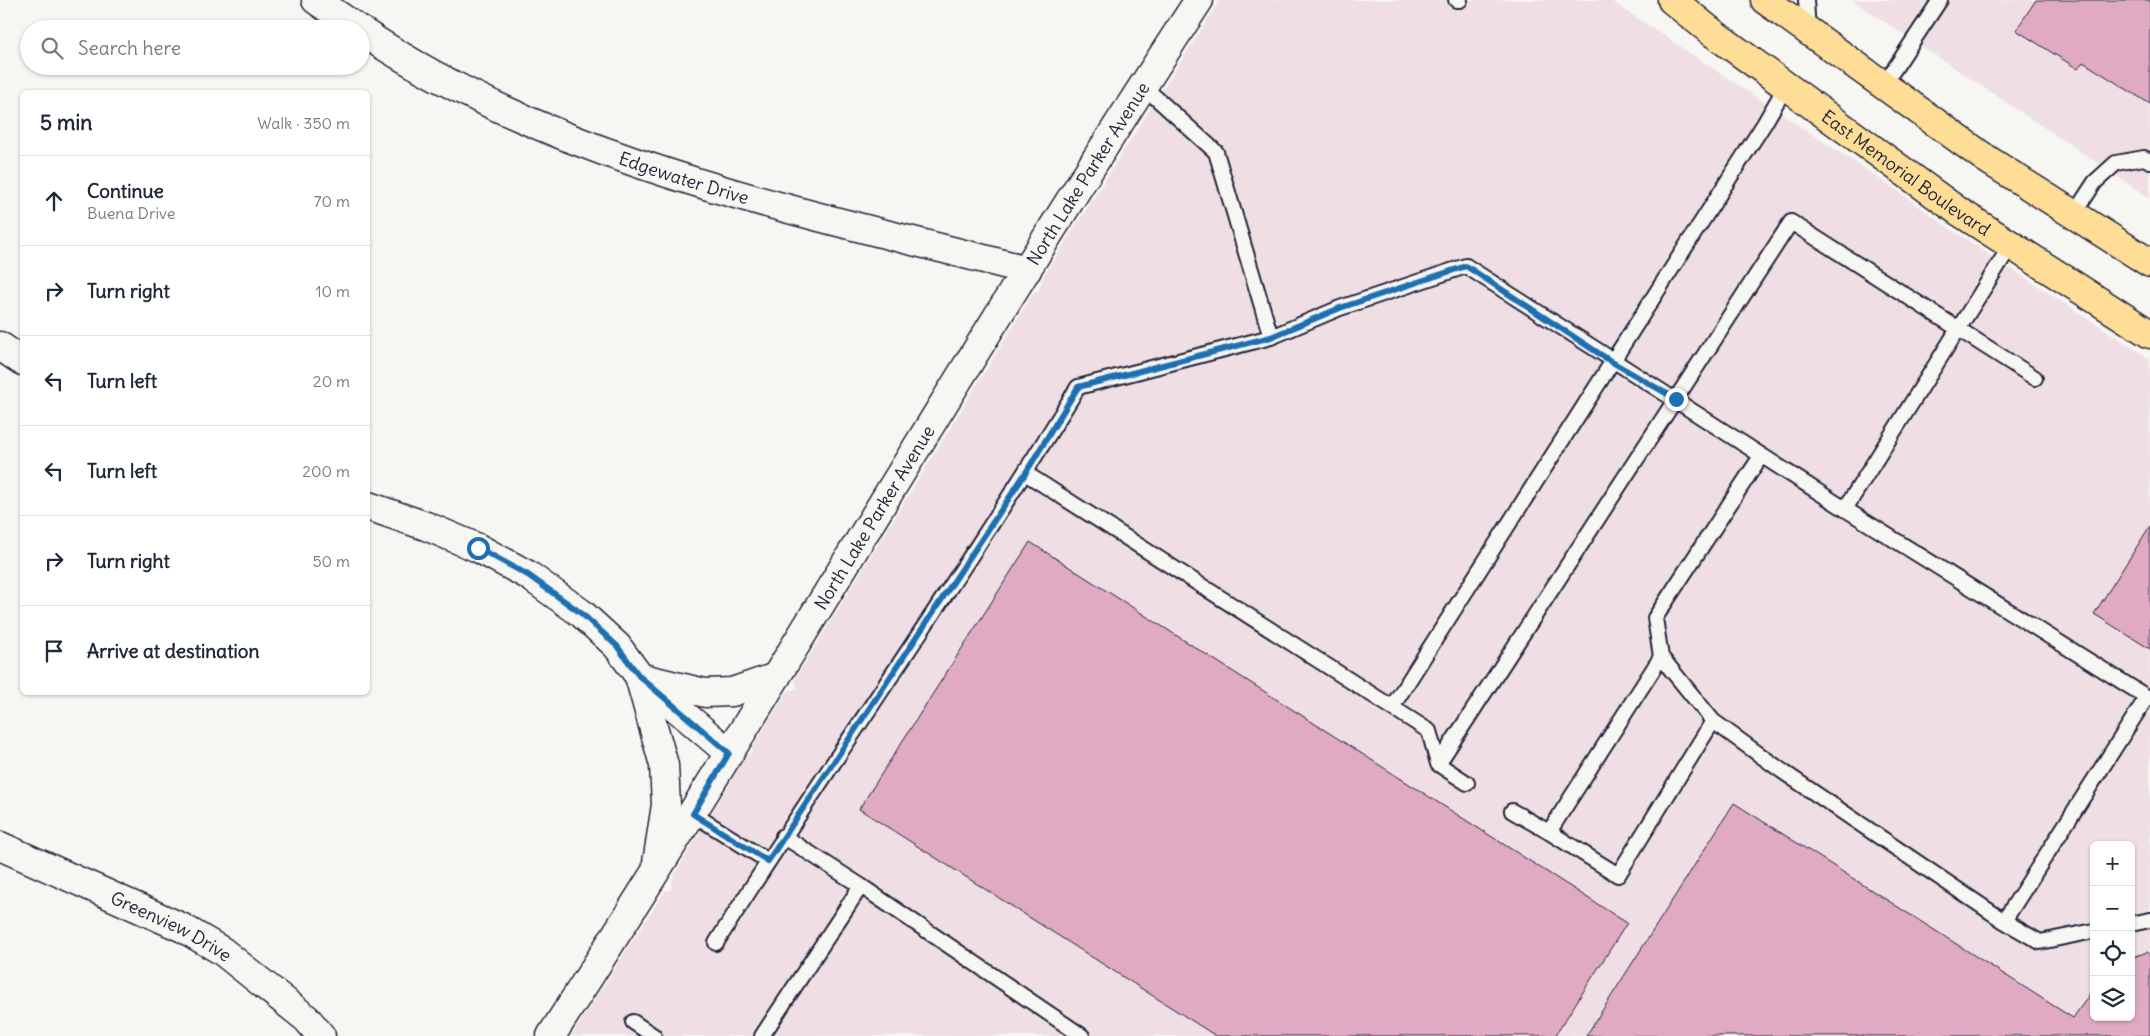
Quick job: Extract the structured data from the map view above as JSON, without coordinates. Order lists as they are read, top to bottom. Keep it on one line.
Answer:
{"streets":{"main road":["East Memorial Boulevard"],"street":["North Lake Parker Avenue","Edgewater Drive","Greenview Drive"]},"crossings":[["North Lake Parker Avenue","Edgewater Drive"]],"page":{"search":"Search here","heading":["5 min","Walk · 350 m"],"list":[["Continue","Buena Drive","70 m"],["Turn right","10 m"],["Turn left","20 m"],["Turn left","200 m"],["Turn right","50 m"],"Arrive at destination"],"map_buttons":["+","−"]}}
